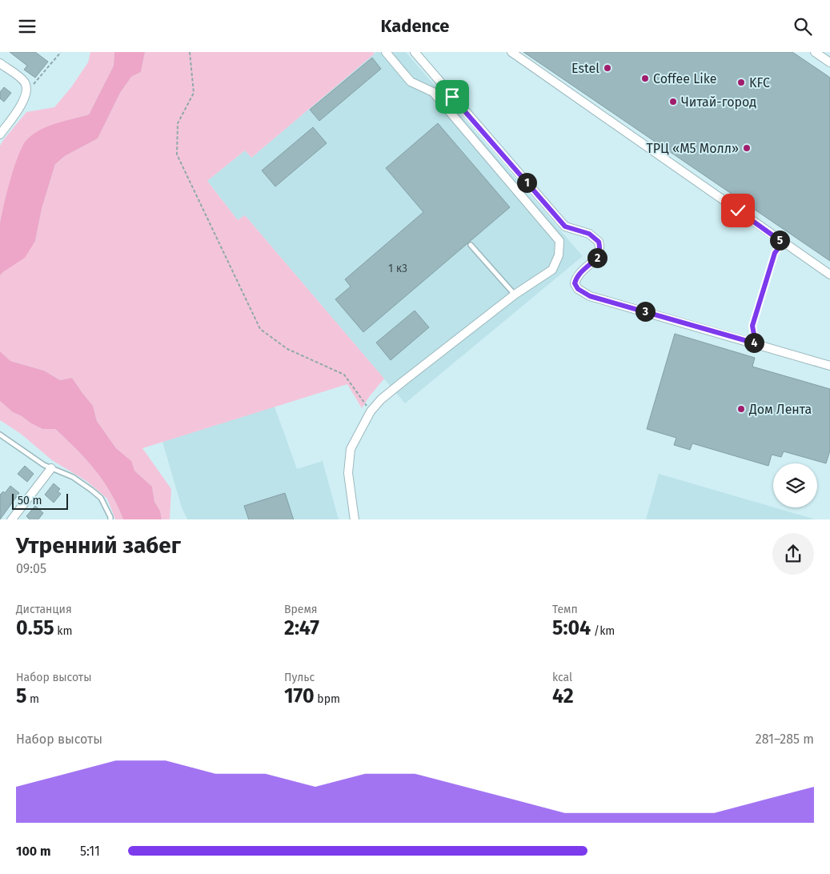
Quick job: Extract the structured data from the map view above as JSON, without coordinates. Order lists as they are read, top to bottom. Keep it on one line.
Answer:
{"places":["Estel","Coffee Like","KFC","Читай-город","ТРЦ «М5 Молл»","Дом Лента"],"house_numbers":["1 к3"],"scale_bar":"50 m","page":{"header":"Kadence","pins":["1","5","2","3","4"],"scale":"50 m","heading":["Утренний забег","09:05"],"stats":[["Дистанция","0.55 km"],["Время","2:47"],["Темп","5:04 /km"],["Набор высоты","5 m"],["Пульс","170 bpm"],["kcal","42"]],"chart":["Набор высоты","281–285 m"],"list":[{"name":"100 m","note":"5:11"}]}}
